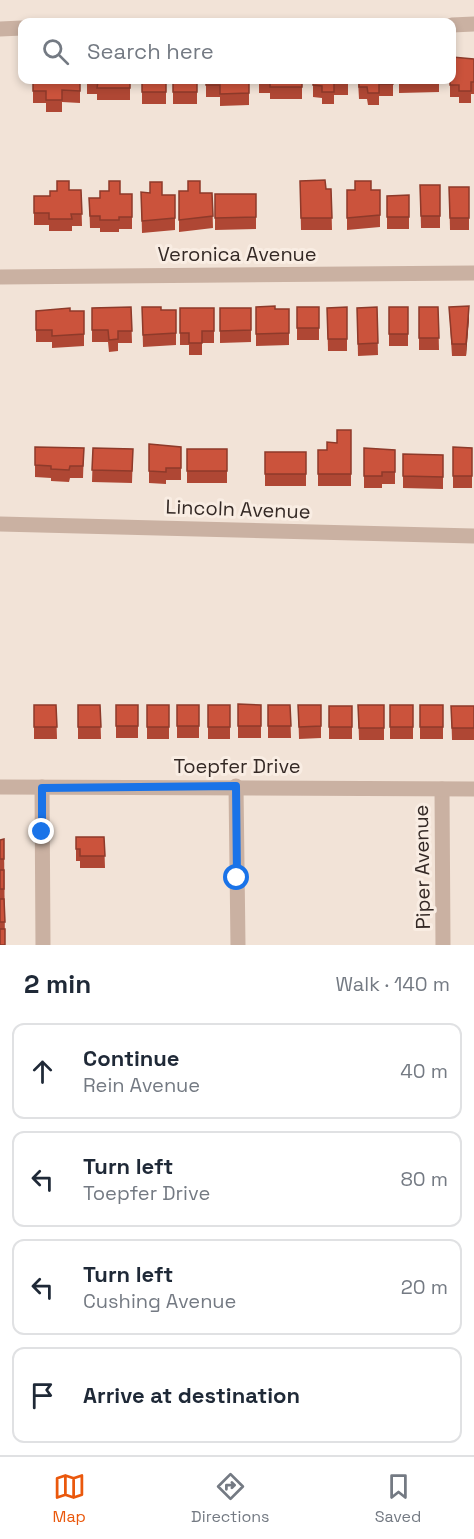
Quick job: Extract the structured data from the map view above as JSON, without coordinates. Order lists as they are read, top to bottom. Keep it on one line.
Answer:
{"streets":{"street":["Veronica Avenue","Lincoln Avenue","Toepfer Drive","Piper Avenue"]},"crossings":[["Toepfer Drive","Piper Avenue"]],"page":{"search":"Search here","heading":["2 min","Walk · 140 m"],"list":[["Continue","Rein Avenue","40 m"],["Turn left","Toepfer Drive","80 m"],["Turn left","Cushing Avenue","20 m"],"Arrive at destination"],"nav":["Map","Directions","Saved"]}}
